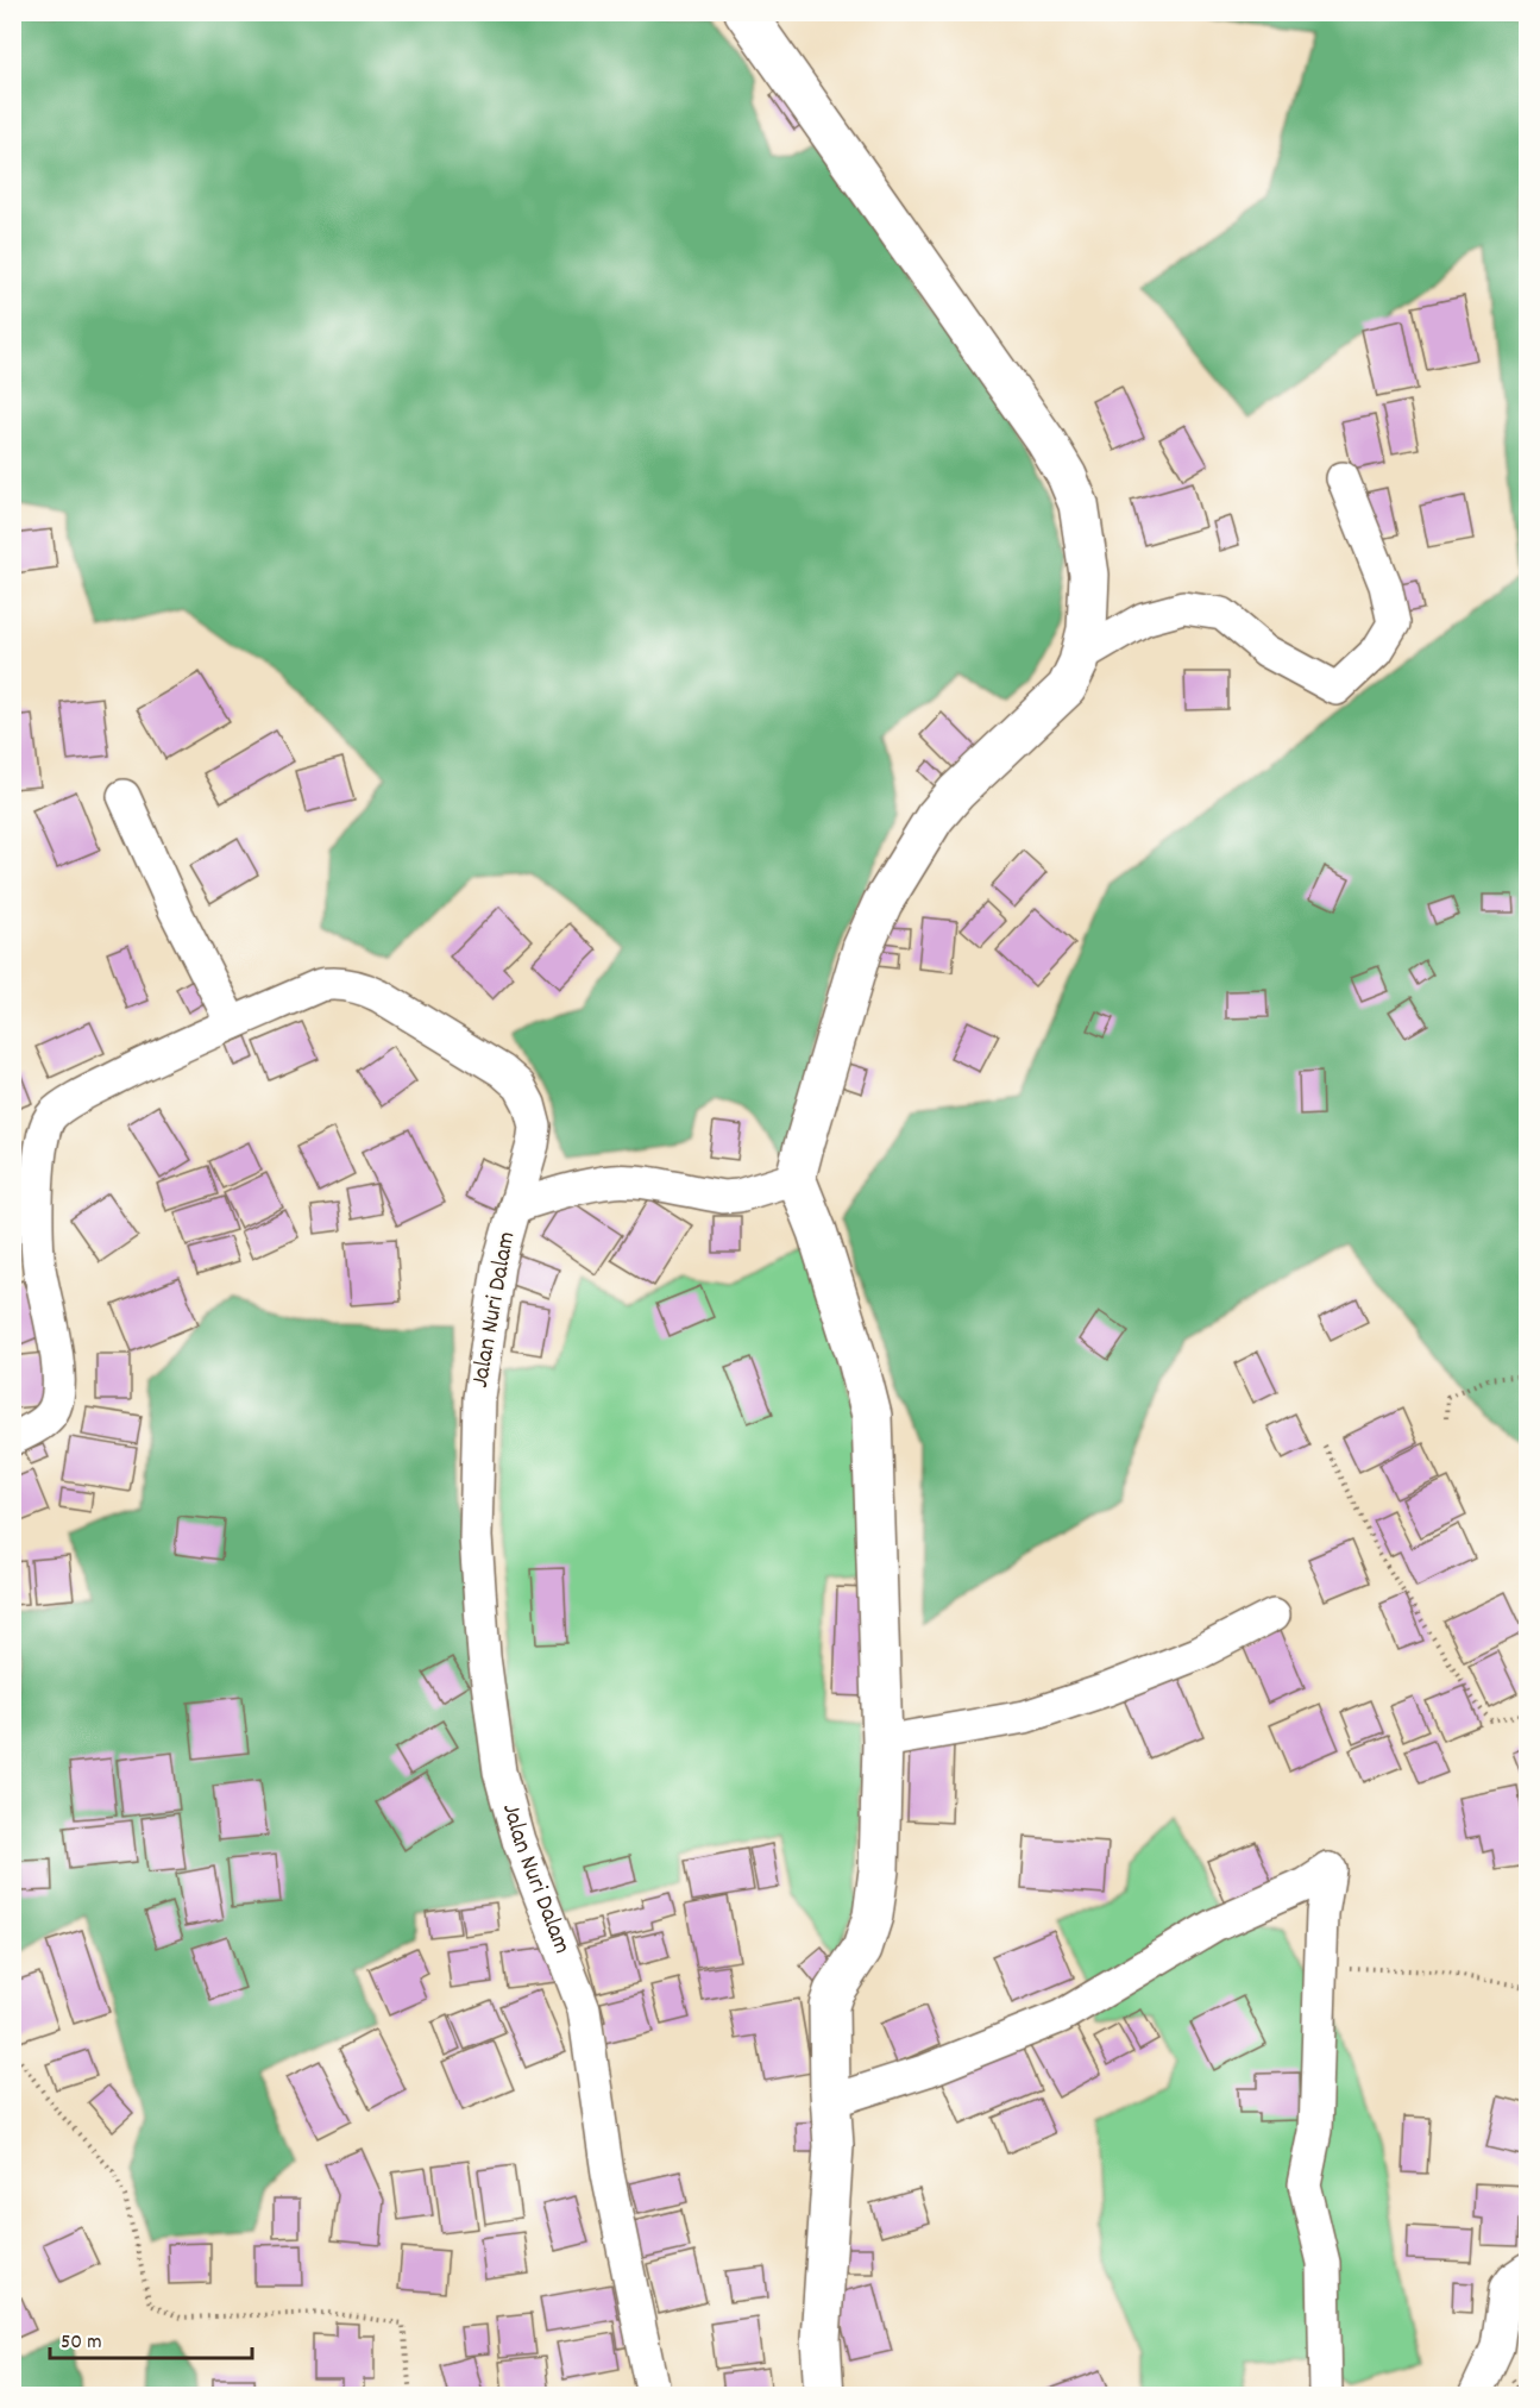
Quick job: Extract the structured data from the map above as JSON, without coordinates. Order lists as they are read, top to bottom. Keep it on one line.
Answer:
{"streets":{"street":["Jalan Nuri Dalam"]},"scale_bar":"50 m"}
